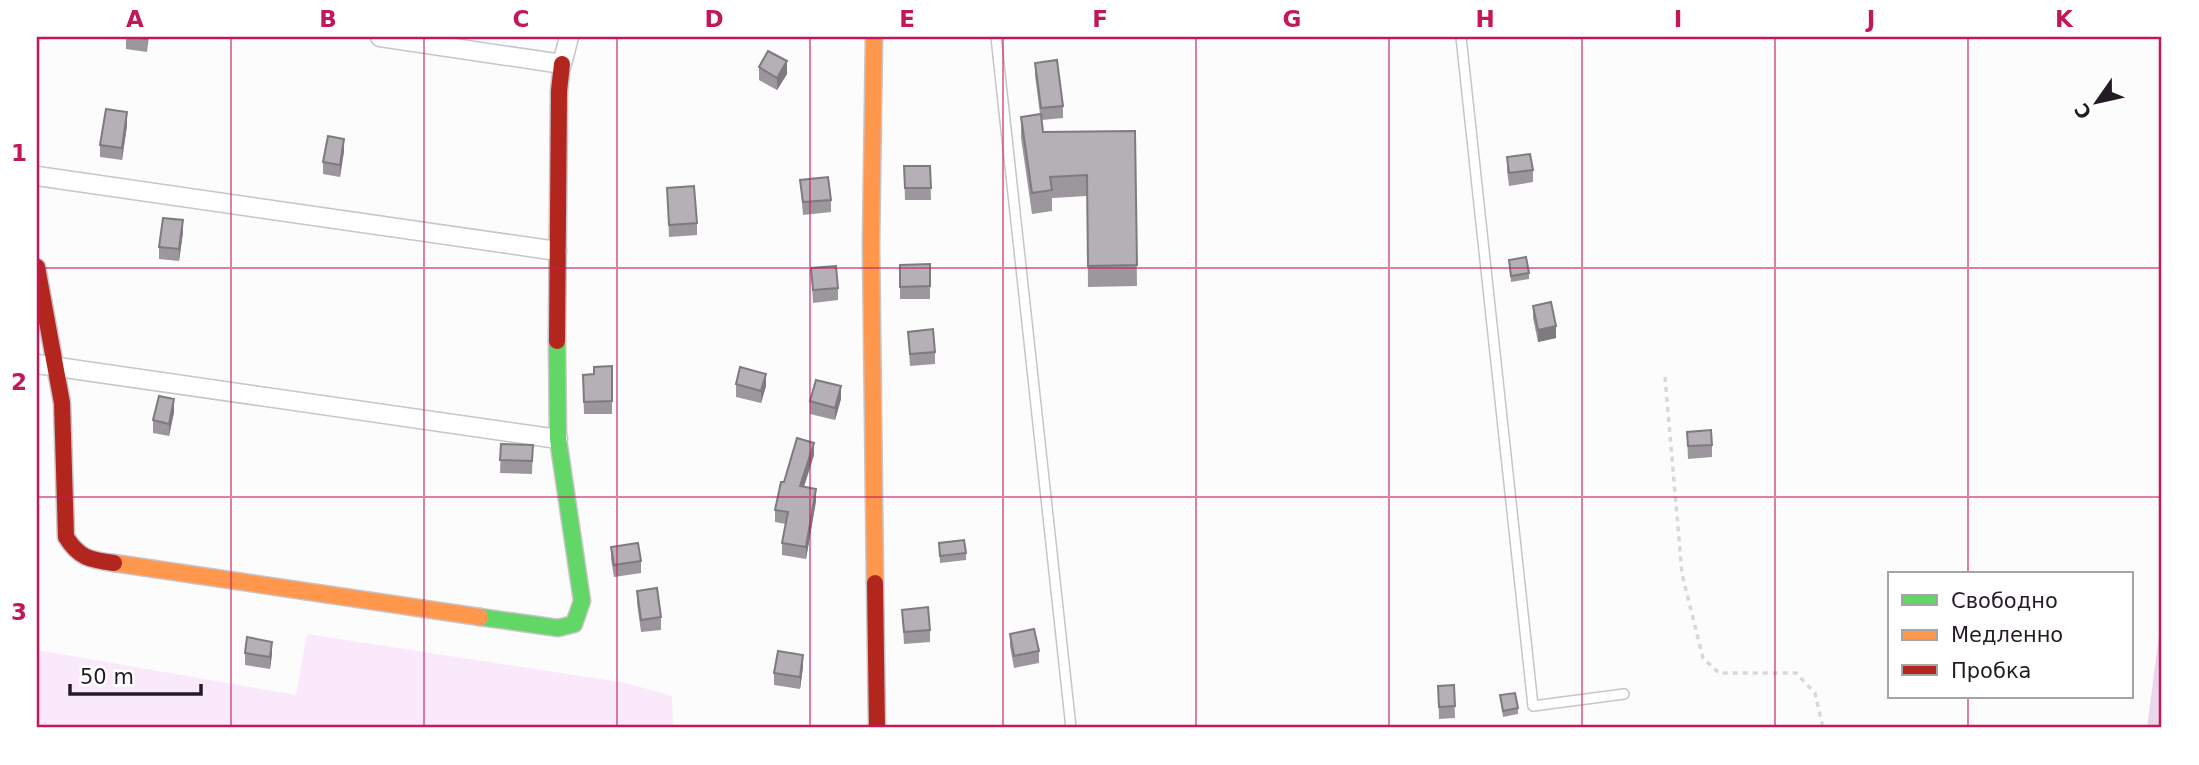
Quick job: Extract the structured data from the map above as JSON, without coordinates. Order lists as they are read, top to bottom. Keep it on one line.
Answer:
{"legend":["Свободно","Медленно","Пробка"],"scale_bar":"50 m","north":"bottom left","grid":{"columns":["A","B","C","D","E","F","G","H","I","J","K"],"rows":["1","2","3"]}}
